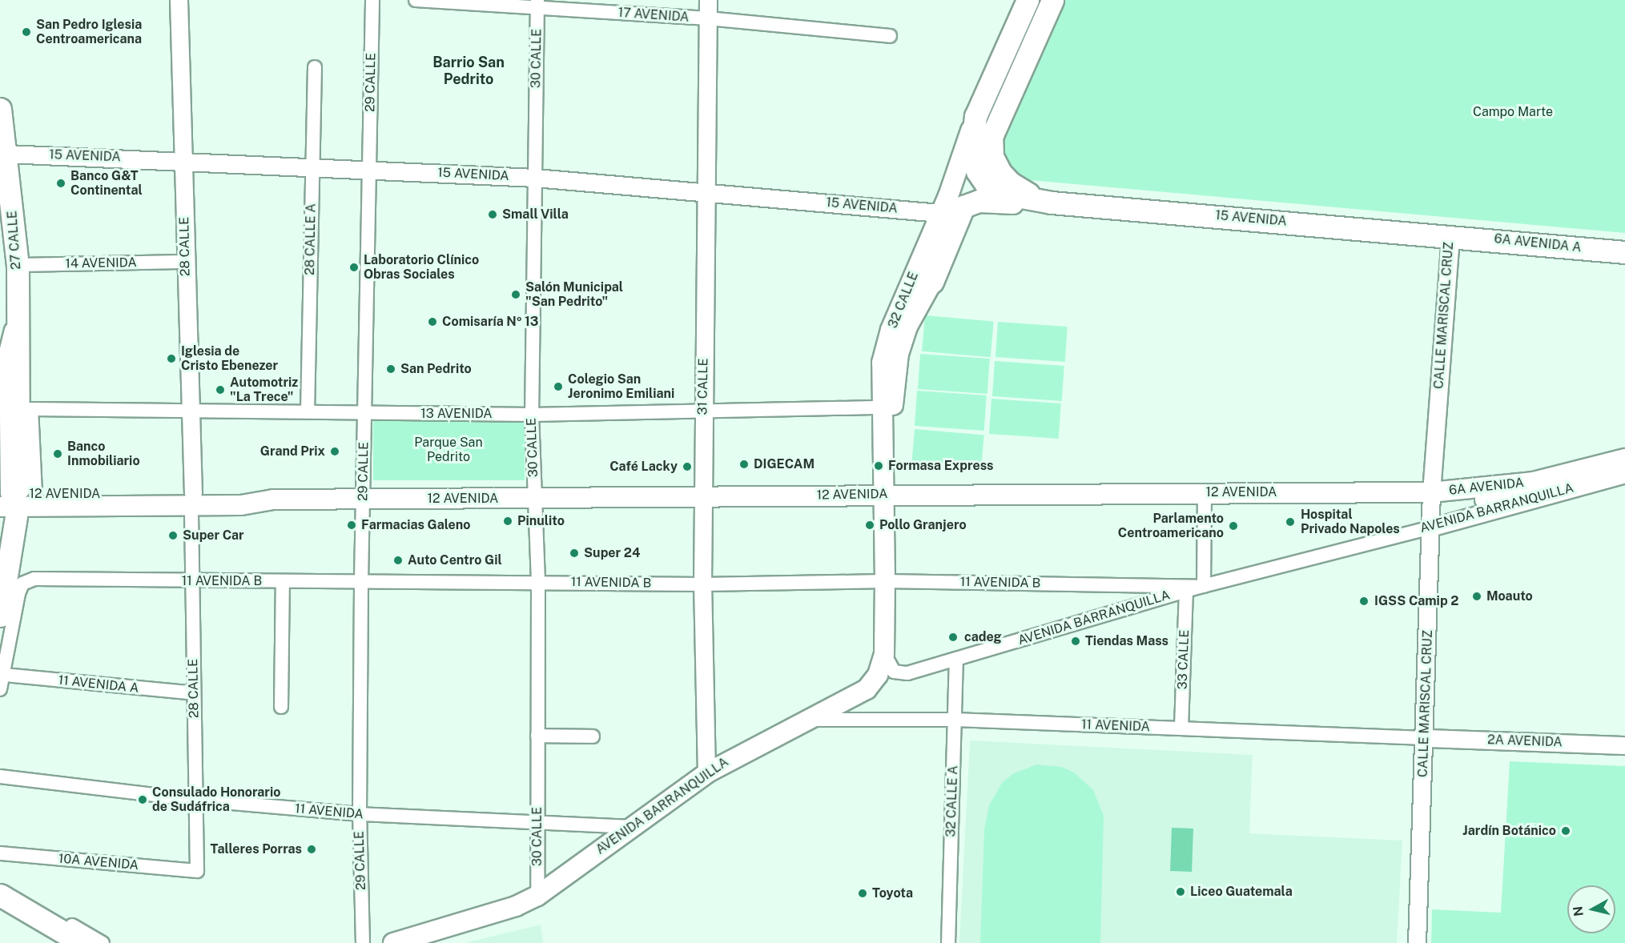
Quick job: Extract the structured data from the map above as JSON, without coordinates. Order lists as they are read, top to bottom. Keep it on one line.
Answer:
{"streets":{"main road":["15 AVENIDA","27 CALLE","6A AVENIDA A","32 CALLE","6A AVENIDA","12 AVENIDA","AVENIDA BARRANQUILLA"],"street":["17 AVENIDA","30 CALLE","29 CALLE","28 CALLE A","28 CALLE","14 AVENIDA","CALLE MARISCAL CRUZ","31 CALLE","13 AVENIDA","11 AVENIDA B","33 CALLE","11 AVENIDA A","11 AVENIDA","2A AVENIDA","32 CALLE A","10A AVENIDA"]},"crossings":[["17 AVENIDA","30 CALLE"],["17 AVENIDA","31 CALLE"],["30 CALLE","15 AVENIDA"],["30 CALLE","13 AVENIDA"],["30 CALLE","12 AVENIDA"],["30 CALLE","AVENIDA BARRANQUILLA"],["30 CALLE","11 AVENIDA B"],["30 CALLE","11 AVENIDA"],["29 CALLE","15 AVENIDA"],["29 CALLE","13 AVENIDA"],["29 CALLE","12 AVENIDA"],["29 CALLE","11 AVENIDA B"],["29 CALLE","11 AVENIDA"],["15 AVENIDA","28 CALLE A"],["15 AVENIDA","27 CALLE"],["15 AVENIDA","6A AVENIDA A"],["15 AVENIDA","28 CALLE"],["15 AVENIDA","32 CALLE"],["15 AVENIDA","CALLE MARISCAL CRUZ"],["15 AVENIDA","31 CALLE"],["28 CALLE A","13 AVENIDA"],["27 CALLE","14 AVENIDA"],["27 CALLE","13 AVENIDA"],["27 CALLE","12 AVENIDA"],["6A AVENIDA A","CALLE MARISCAL CRUZ"],["28 CALLE","14 AVENIDA"],["28 CALLE","13 AVENIDA"],["28 CALLE","12 AVENIDA"],["28 CALLE","11 AVENIDA B"],["28 CALLE","11 AVENIDA A"],["28 CALLE","11 AVENIDA"],["28 CALLE","10A AVENIDA"],["32 CALLE","13 AVENIDA"],["32 CALLE","12 AVENIDA"],["32 CALLE","AVENIDA BARRANQUILLA"],["32 CALLE","11 AVENIDA B"],["CALLE MARISCAL CRUZ","6A AVENIDA"],["CALLE MARISCAL CRUZ","12 AVENIDA"],["CALLE MARISCAL CRUZ","AVENIDA BARRANQUILLA"],["CALLE MARISCAL CRUZ","11 AVENIDA"],["CALLE MARISCAL CRUZ","2A AVENIDA"],["31 CALLE","13 AVENIDA"],["31 CALLE","12 AVENIDA"],["31 CALLE","AVENIDA BARRANQUILLA"],["31 CALLE","11 AVENIDA B"],["6A AVENIDA","12 AVENIDA"],["AVENIDA BARRANQUILLA","11 AVENIDA B"],["AVENIDA BARRANQUILLA","33 CALLE"],["AVENIDA BARRANQUILLA","11 AVENIDA"],["AVENIDA BARRANQUILLA","32 CALLE A"],["11 AVENIDA B","11 AVENIDA A"],["33 CALLE","11 AVENIDA"],["11 AVENIDA","2A AVENIDA"],["11 AVENIDA","32 CALLE A"]],"districts":["Barrio San Pedrito"],"parks":["Campo Marte","Parque San Pedrito"],"places":["San Pedro Iglesia Centroamericana","Banco G&T Continental","Small Villa","Laboratorio Clínico Obras Sociales","Salón Municipal \"San Pedrito\"","Comisaría Nº 13","Iglesia de Cristo Ebenezer","San Pedrito","Colegio San Jeronimo Emiliani","Automotriz \"La Trece\"","Grand Prix","Banco Inmobiliario","DIGECAM","Formasa Express","Café Lacky","Pinulito","Hospital Privado Napoles","Farmacias Galeno","Pollo Granjero","Parlamento Centroamericano","Super Car","Super 24","Auto Centro Gil","Moauto","IGSS Camip 2","cadeg","Tiendas Mass","Consulado Honorario de Sudáfrica","Jardín Botánico","Talleres Porras","Liceo Guatemala","Toyota"],"north":"left"}
